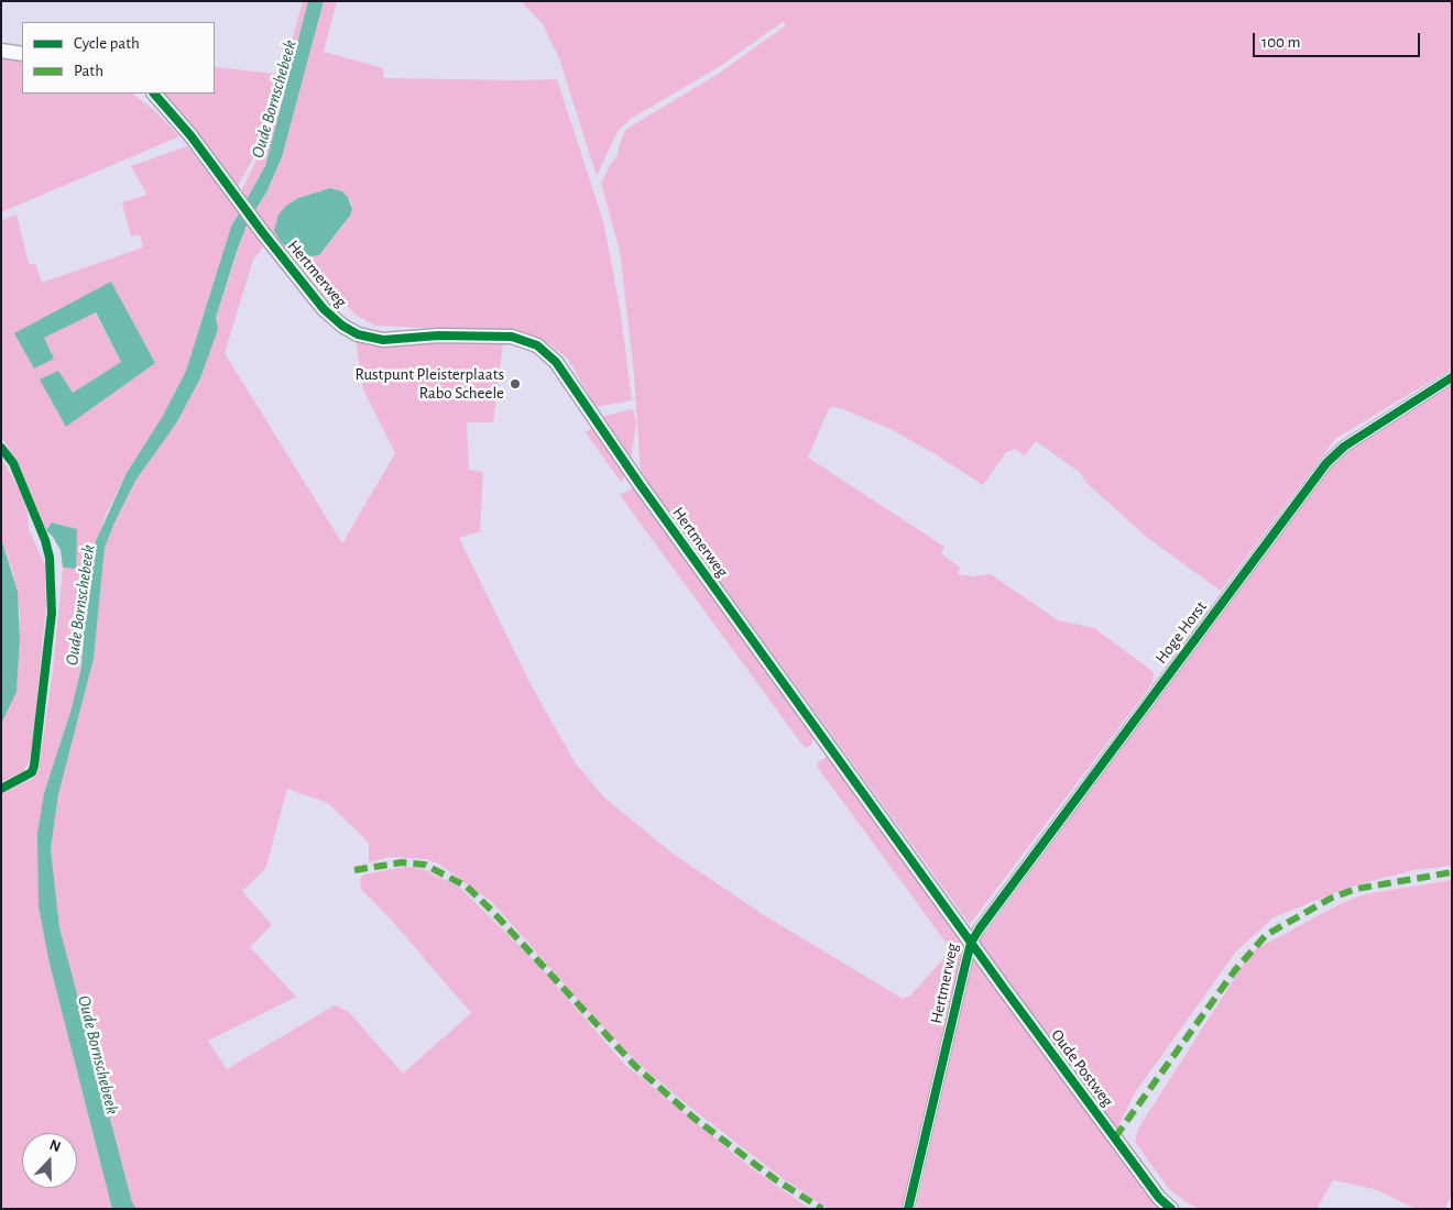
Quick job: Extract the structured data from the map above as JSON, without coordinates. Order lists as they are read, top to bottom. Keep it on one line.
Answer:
{"streets":{"street":["Hertmerweg","Hoge Horst","Oude Postweg"]},"crossings":[["Hertmerweg","Hoge Horst"],["Hertmerweg","Oude Postweg"],["Hoge Horst","Oude Postweg"]],"water":["Oude Bornschebeek"],"places":["Rustpunt Pleisterplaats Rabo Scheele"],"legend":["Cycle path","Path"],"scale_bar":"100 m","north":"top"}
